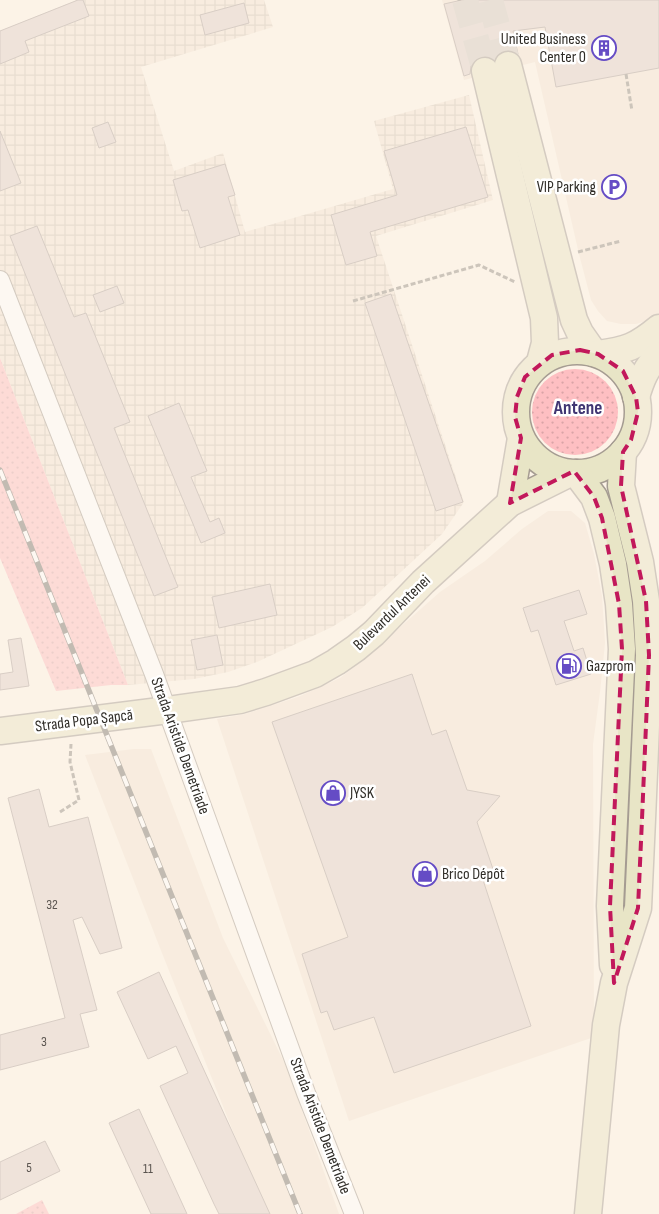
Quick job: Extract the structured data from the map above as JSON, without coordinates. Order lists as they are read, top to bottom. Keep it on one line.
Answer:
{"streets":{"street":["Bulevardul Antenei","Strada Popa Șapcă","Strada Aristide Demetriade"]},"crossings":[["Bulevardul Antenei","Strada Popa Șapcă"],["Bulevardul Antenei","Strada Aristide Demetriade"],["Strada Popa Șapcă","Strada Aristide Demetriade"]],"districts":["Antene"],"places":{"building":["United Business Center 0"],"parking":["VIP Parking"],"fuel station":["Gazprom"],"shop":["JYSK","Brico Dépôt"]},"house_numbers":["32","3","5","11"]}
